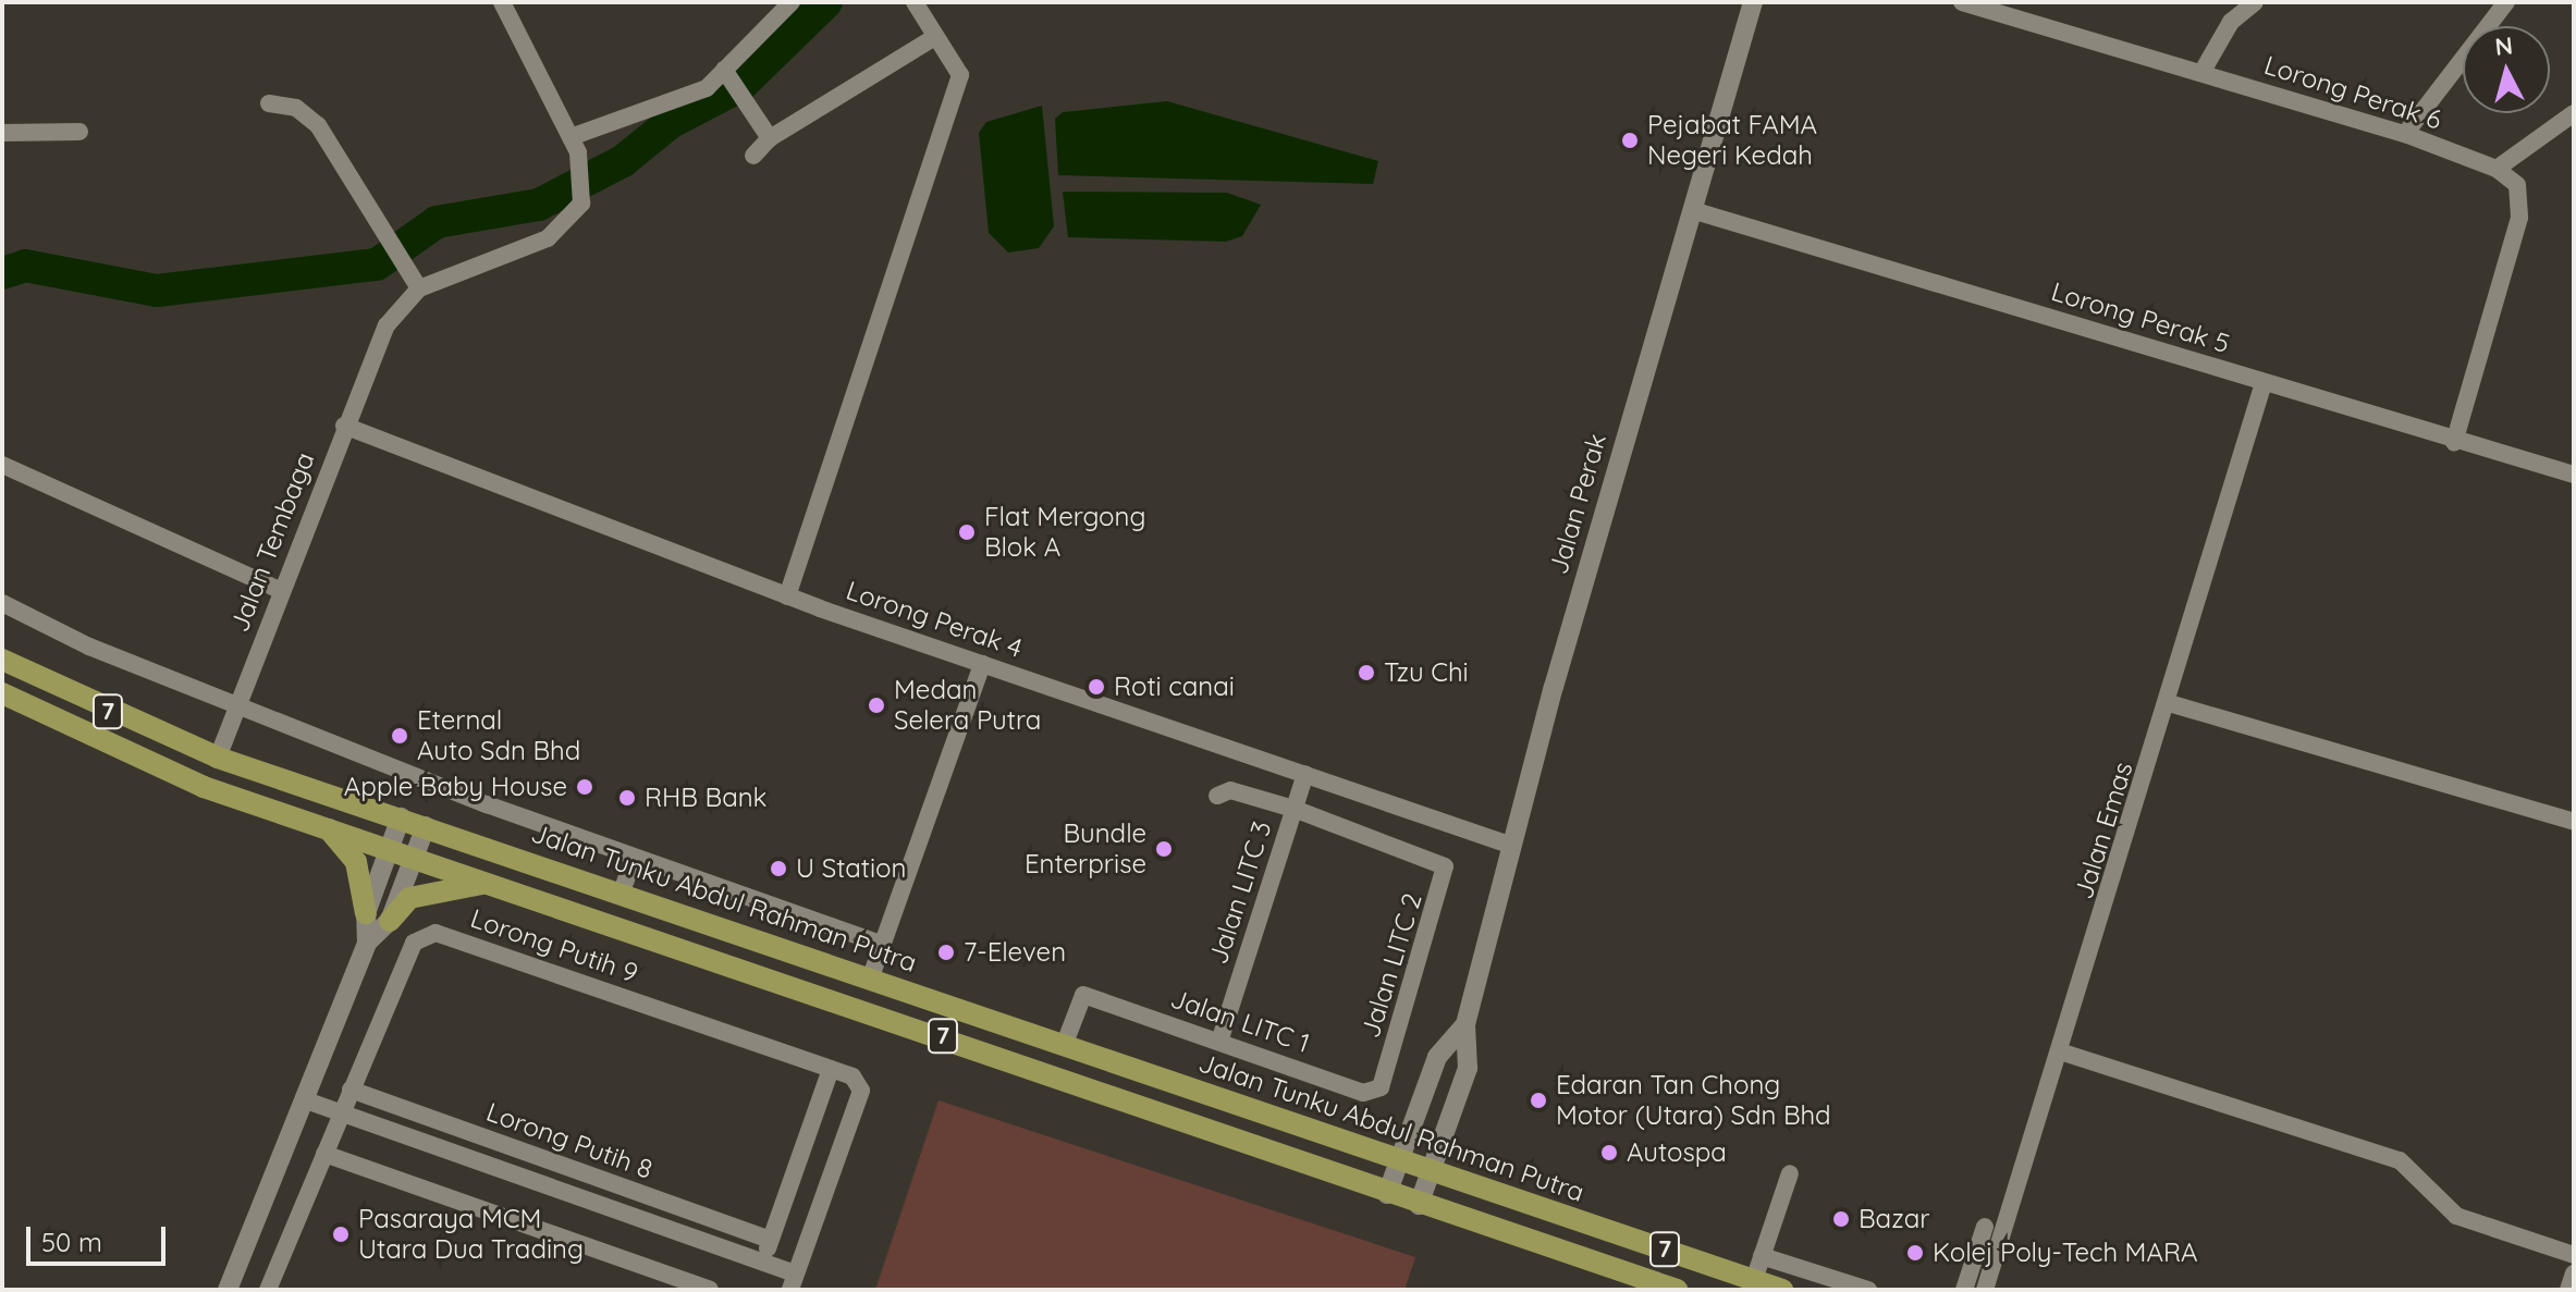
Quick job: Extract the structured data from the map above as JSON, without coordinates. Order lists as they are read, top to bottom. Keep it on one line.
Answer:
{"streets":{"main road":["7","Jalan Tunku Abdul Rahman Putra"],"street":["Lorong Perak 6","Lorong Perak 5","Jalan Perak","Jalan Tembaga","Lorong Perak 4","Jalan Emas","Jalan LITC 3","Lorong Putih 9","Jalan LITC 2","Jalan LITC 1","Lorong Putih 8"]},"crossings":[["Lorong Perak 5","Jalan Perak"],["Lorong Perak 5","Jalan Emas"],["Jalan Perak","Lorong Perak 4"],["Jalan Perak","7"],["Jalan Perak","Jalan Tunku Abdul Rahman Putra"],["Jalan Tembaga","Lorong Perak 4"],["Jalan Tembaga","Jalan Tunku Abdul Rahman Putra"],["Lorong Perak 4","Jalan LITC 3"],["Jalan LITC 3","Jalan LITC 2"],["Jalan LITC 3","Jalan LITC 1"],["Jalan Tunku Abdul Rahman Putra","Jalan LITC 1"],["Lorong Putih 9","Lorong Putih 8"],["Jalan LITC 2","Jalan LITC 1"]],"places":["Pejabat FAMA Negeri Kedah","Flat Mergong Blok A","Tzu Chi","Roti canai","Medan Selera Putra","Eternal Auto Sdn Bhd","Apple Baby House","RHB Bank","Bundle Enterprise","U Station","7-Eleven","Edaran Tan Chong Motor (Utara) Sdn Bhd","Autospa","Bazar","Pasaraya MCM Utara Dua Trading","Kolej Poly-Tech MARA"],"scale_bar":"50 m","north":"top"}
